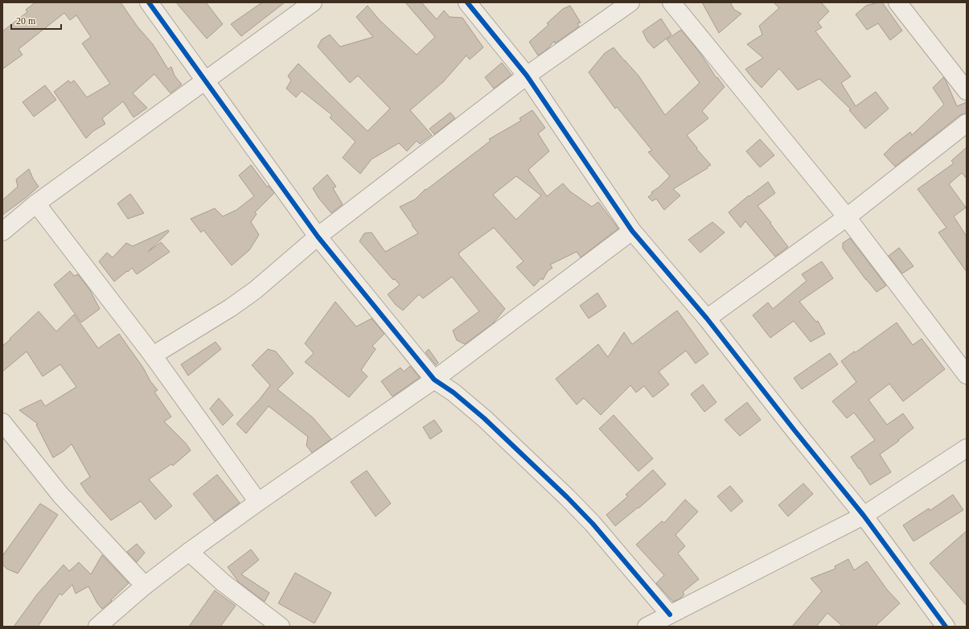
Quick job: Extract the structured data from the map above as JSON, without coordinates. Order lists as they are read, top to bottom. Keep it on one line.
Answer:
{"scale_bar":"20 m"}
